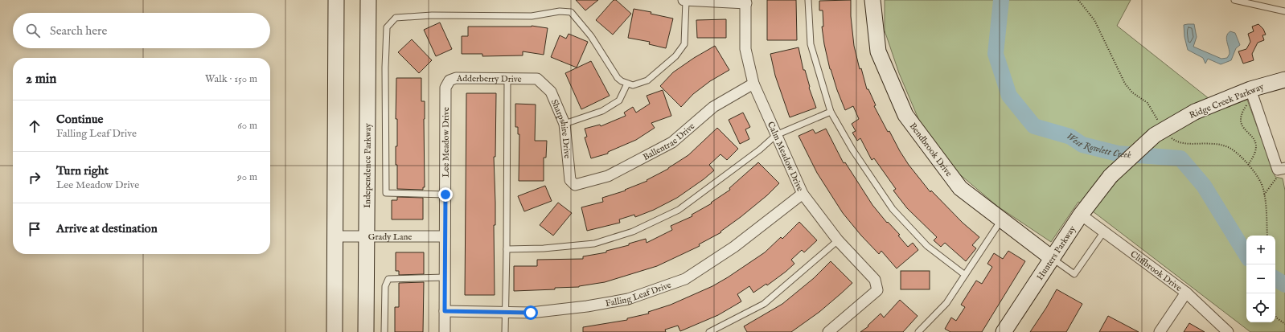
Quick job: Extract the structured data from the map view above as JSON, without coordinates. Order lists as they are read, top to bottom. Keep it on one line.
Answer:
{"streets":{"street":["Adderberry Drive","Ridge Creek Parkway","Sharpshire Drive","Ballentrae Drive","Lee Meadow Drive","Bendbrook Drive","Calm Meadow Drive","Independence Parkway","Grady Lane","Hunters Parkway","Cliffbrook Drive","Falling Leaf Drive"]},"crossings":[["Adderberry Drive","Sharpshire Drive"],["Adderberry Drive","Lee Meadow Drive"],["Ridge Creek Parkway","Hunters Parkway"],["Sharpshire Drive","Ballentrae Drive"],["Ballentrae Drive","Calm Meadow Drive"],["Lee Meadow Drive","Grady Lane"],["Lee Meadow Drive","Falling Leaf Drive"],["Bendbrook Drive","Hunters Parkway"],["Calm Meadow Drive","Falling Leaf Drive"],["Independence Parkway","Grady Lane"],["Hunters Parkway","Cliffbrook Drive"]],"water":["West Rowlett Creek"],"page":{"search":"Search here","heading":["2 min","Walk · 150 m"],"list":[["Continue","Falling Leaf Drive","60 m"],["Turn right","Lee Meadow Drive","90 m"],"Arrive at destination"],"map_buttons":["+","−"]}}
